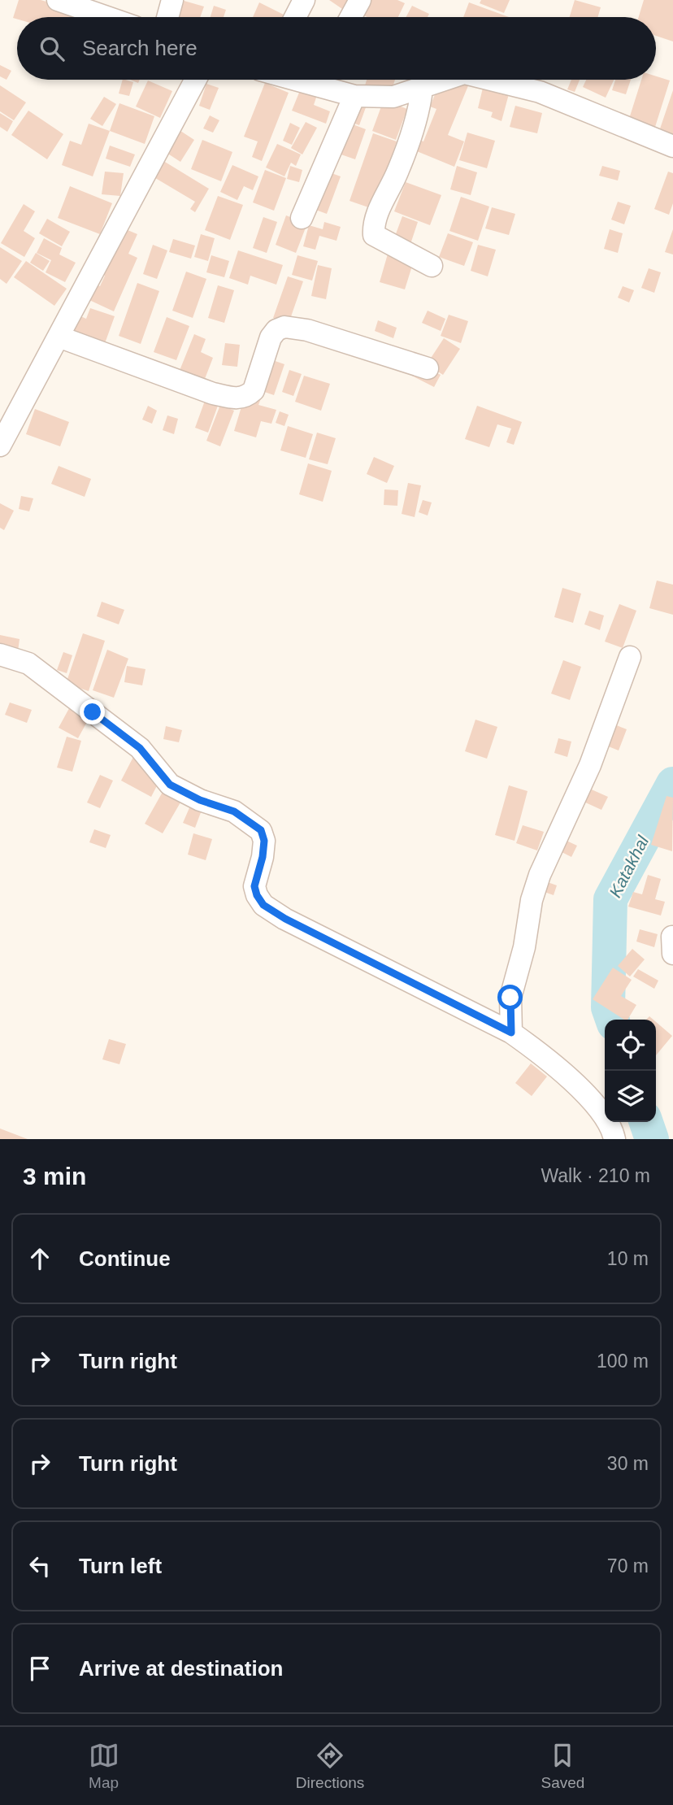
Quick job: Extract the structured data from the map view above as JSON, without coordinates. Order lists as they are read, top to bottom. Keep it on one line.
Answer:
{"water":["Katakhal"],"page":{"search":"Search here","heading":["3 min","Walk · 210 m"],"list":[["Continue","10 m"],["Turn right","100 m"],["Turn right","30 m"],["Turn left","70 m"],"Arrive at destination"],"nav":["Map","Directions","Saved"]}}
